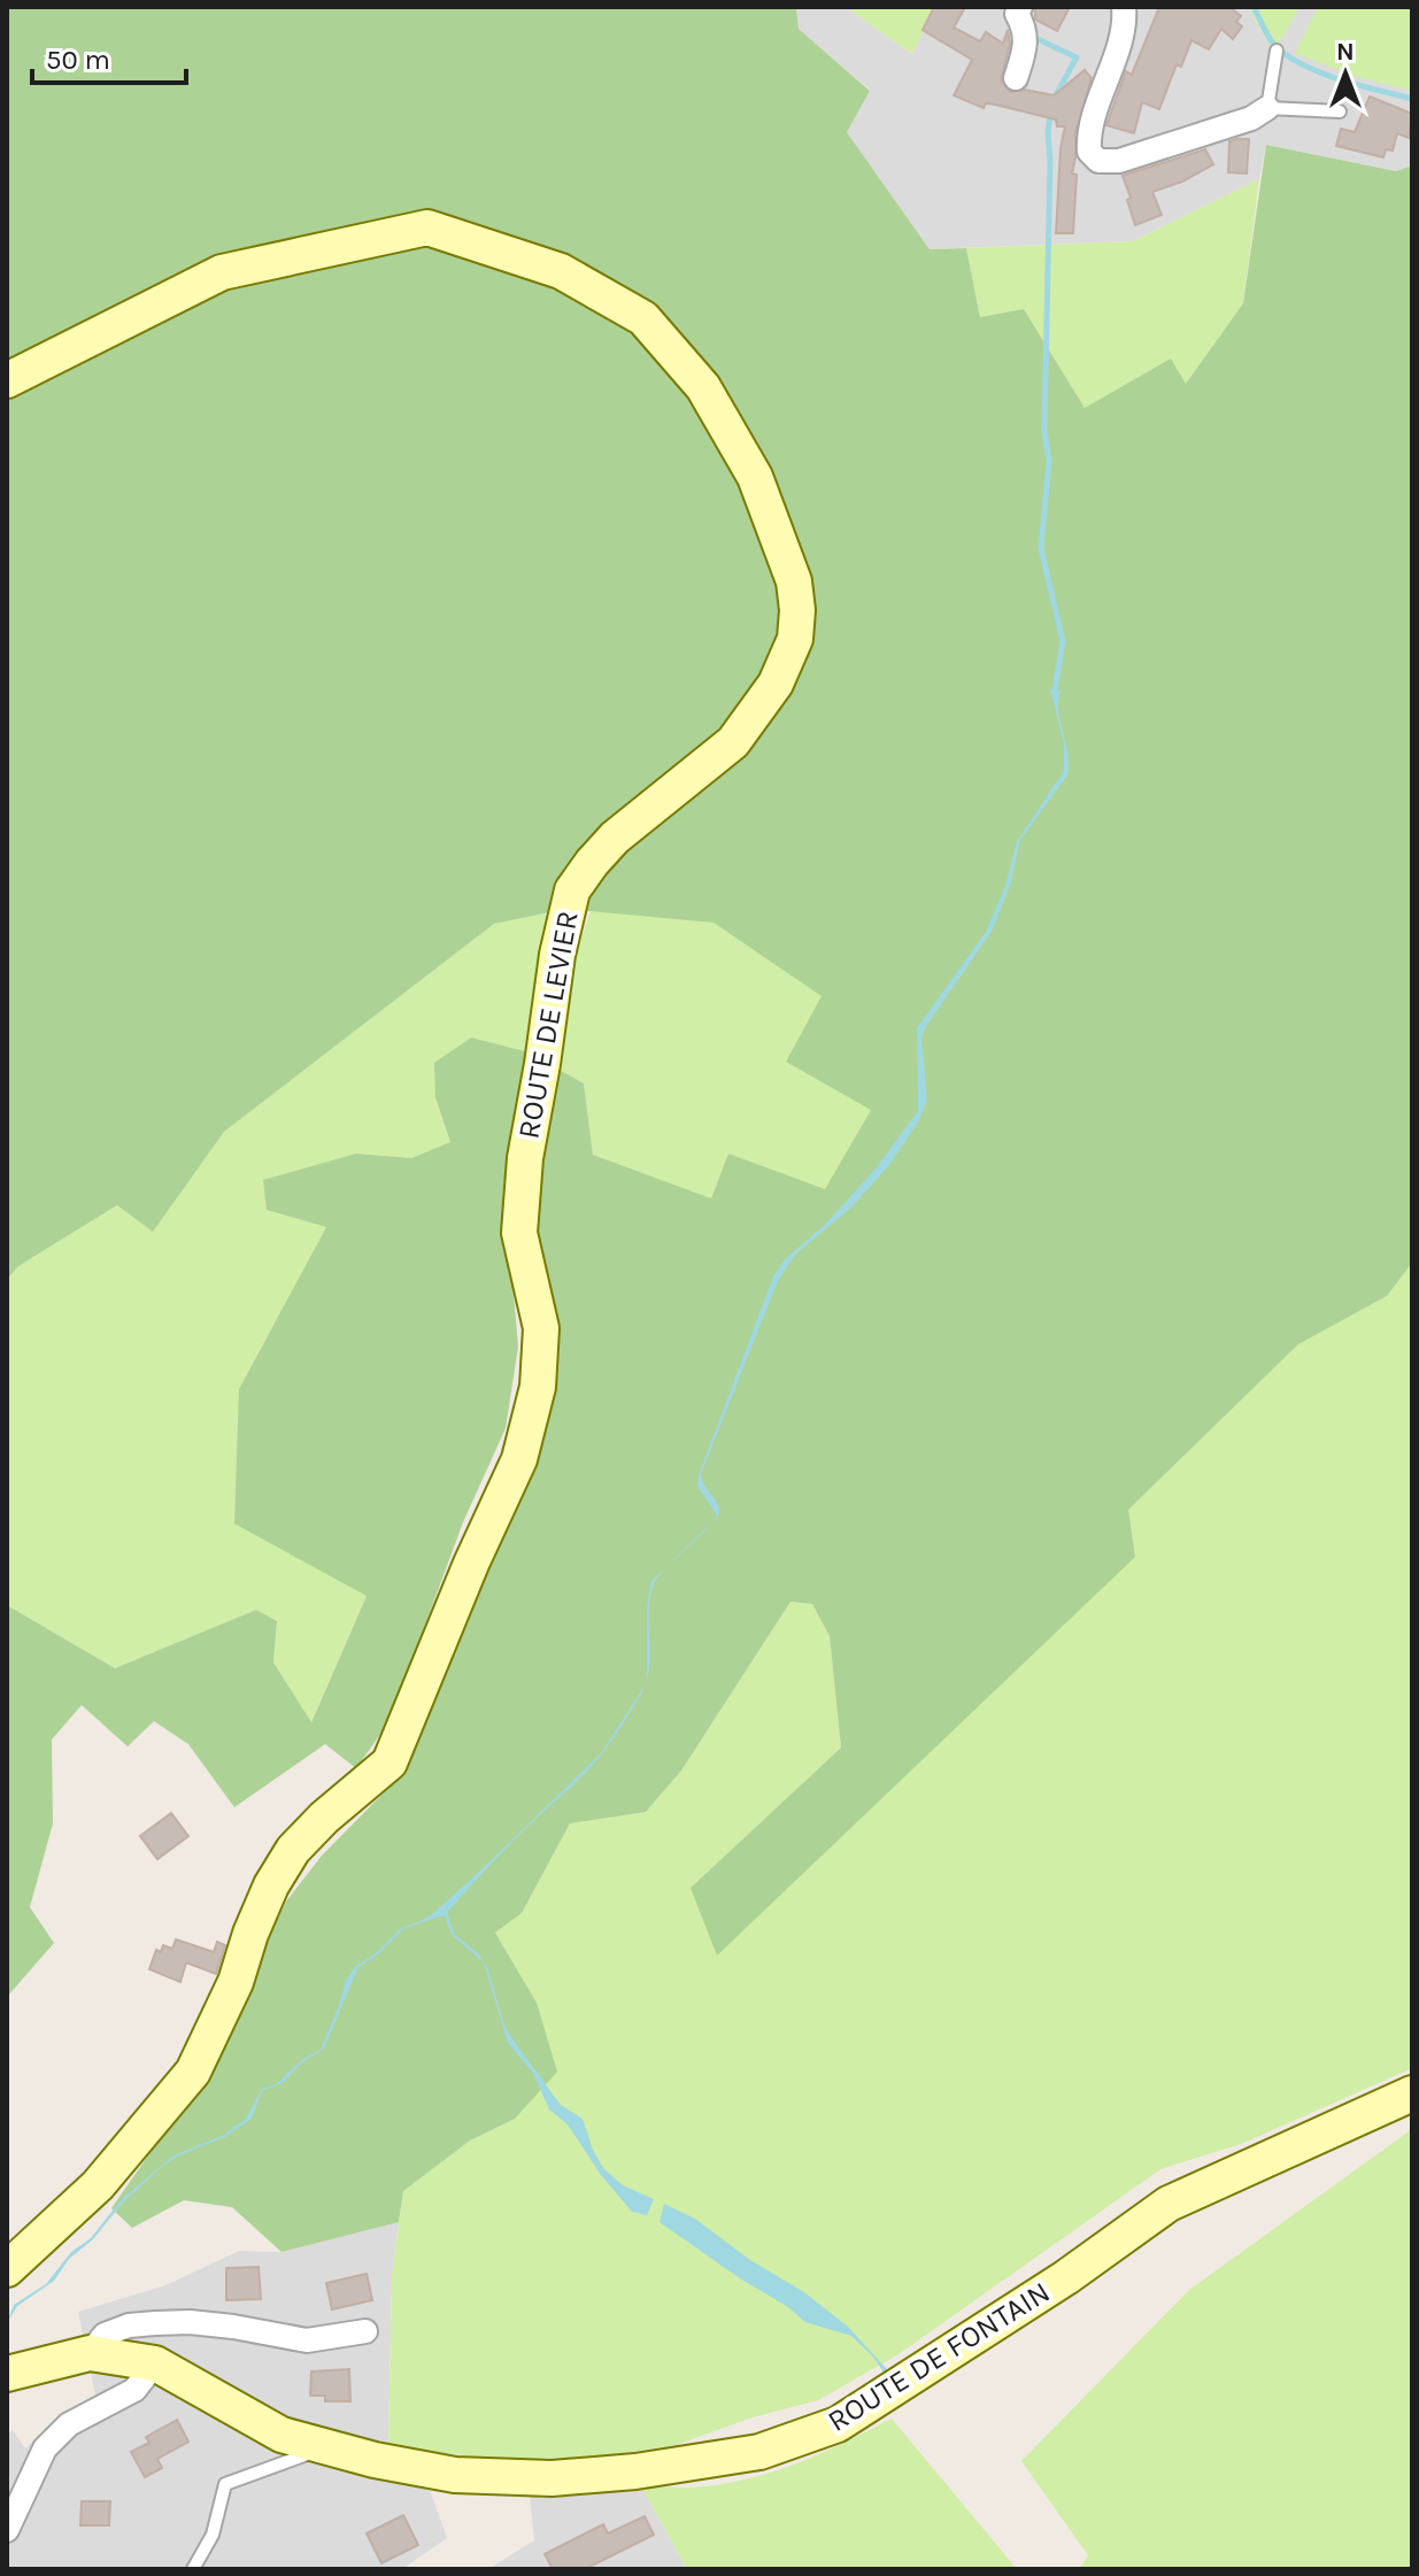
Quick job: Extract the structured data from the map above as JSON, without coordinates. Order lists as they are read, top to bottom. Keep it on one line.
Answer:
{"streets":{"street":["ROUTE DE LEVIER","ROUTE DE FONTAIN"]},"scale_bar":"50 m","north":"top"}
